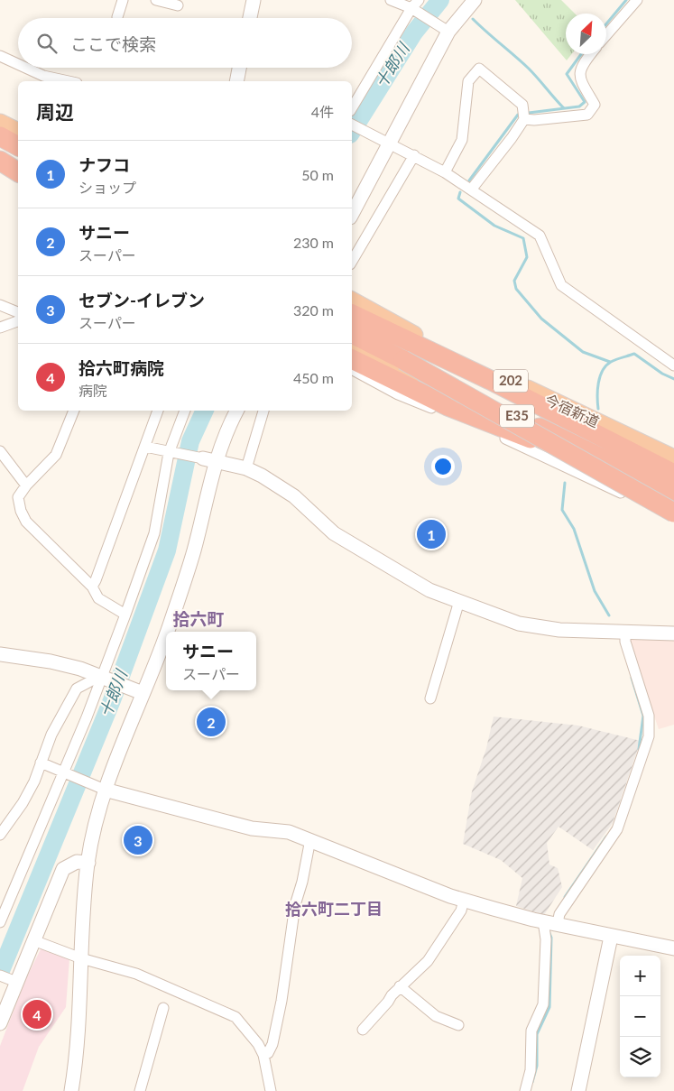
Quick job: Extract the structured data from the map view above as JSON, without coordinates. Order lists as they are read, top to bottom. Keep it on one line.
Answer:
{"streets":{"highway":["202","今宿新道","E35"]},"crossings":[["202","E35"]],"districts":["拾六町","拾六町二丁目"],"water":["十郎川"],"north":"top right","page":{"search":"ここで検索","heading":["周辺","4件"],"list":[{"mark":"1","name":"ナフコ","note":"ショップ","value":"50 m"},{"mark":"2","name":"サニー","note":"スーパー","value":"230 m"},{"mark":"3","name":"セブン-イレブン","note":"スーパー","value":"320 m"},{"mark":"4","name":"拾六町病院","note":"病院","value":"450 m"}],"pins":["1","2","3","4"],"popup":["サニー","スーパー"],"map_buttons":["+","−"]}}
